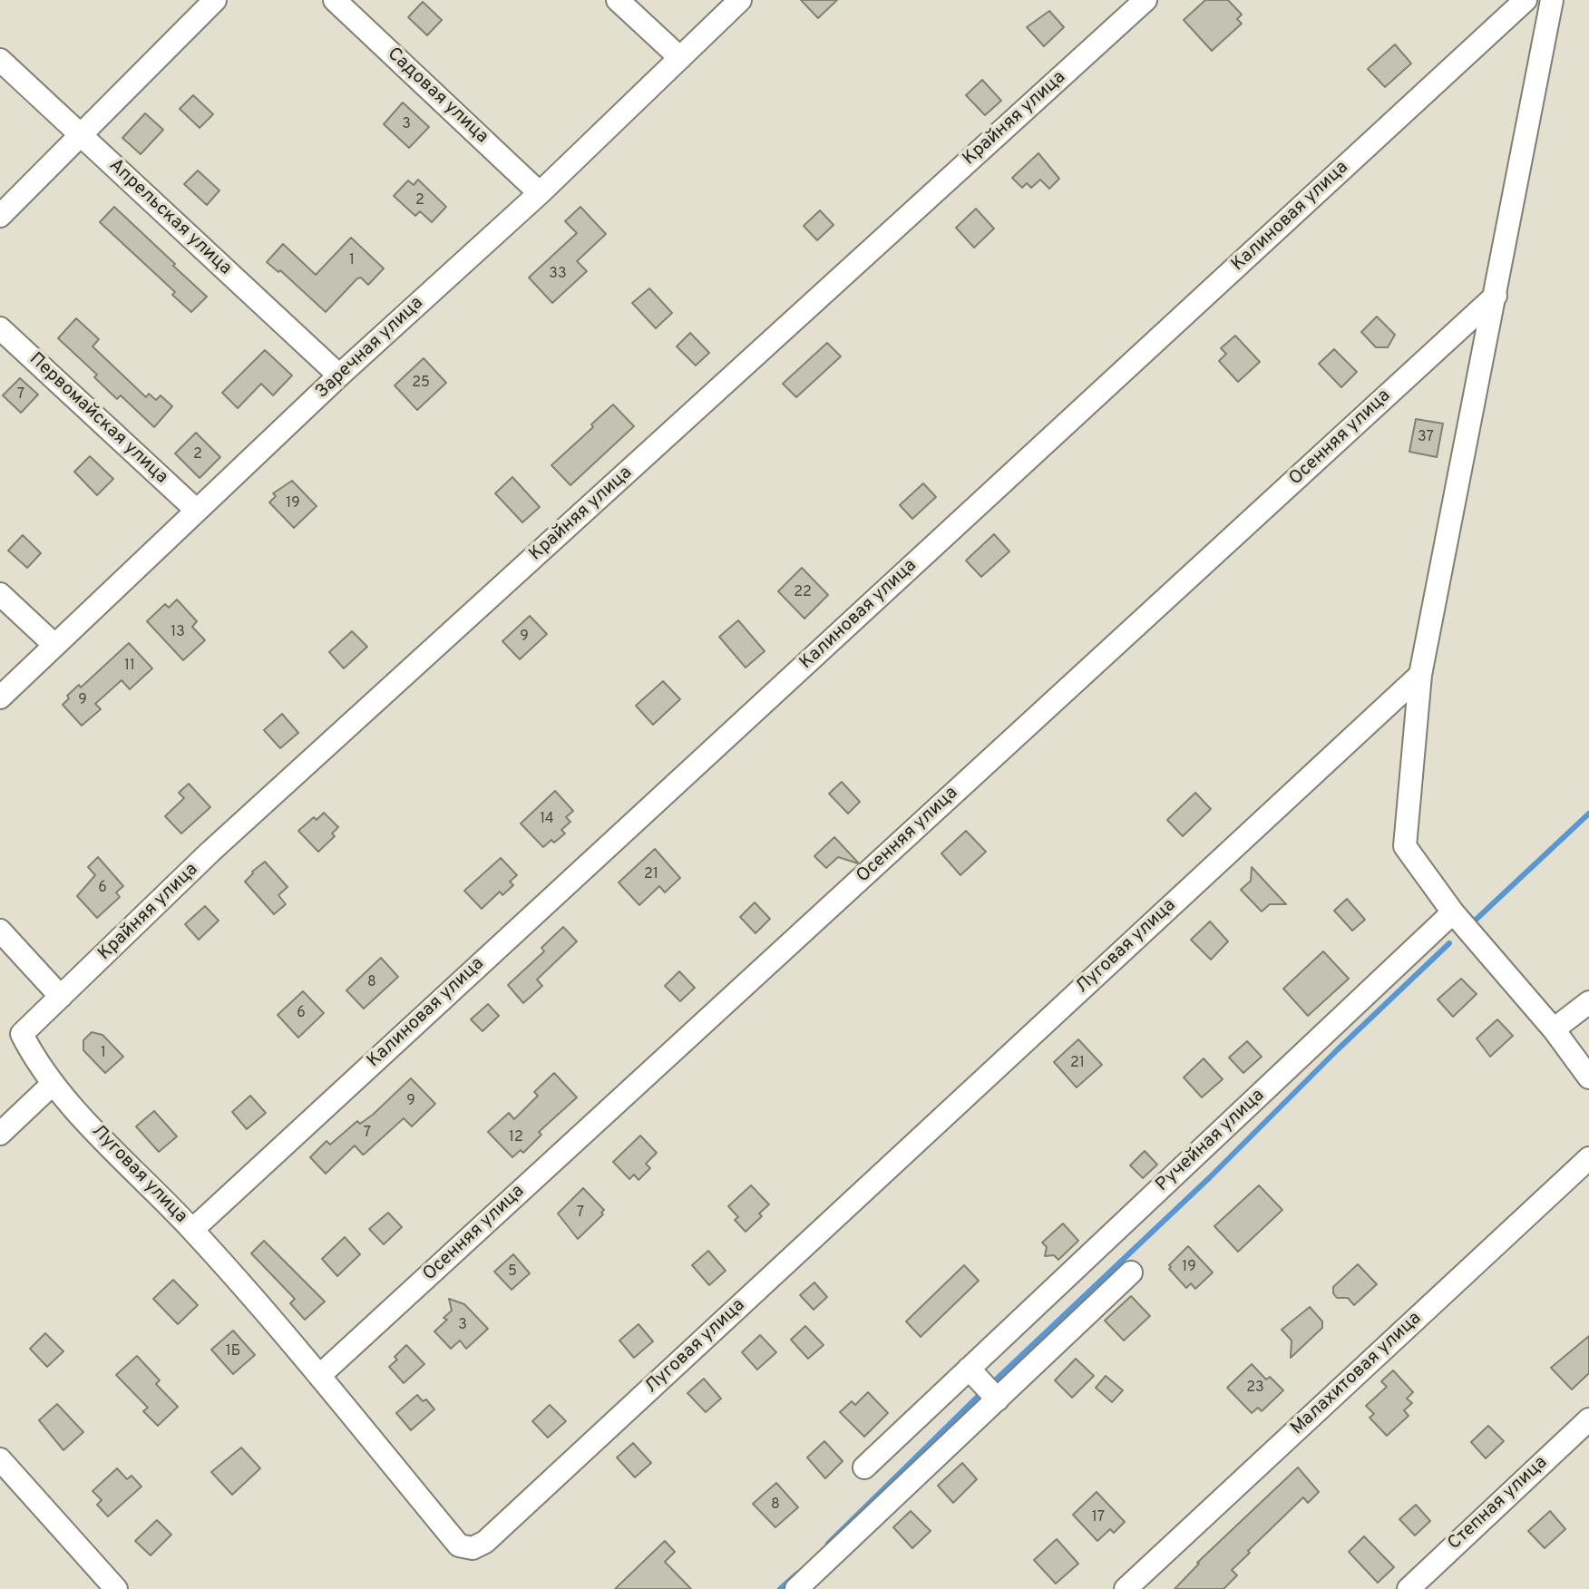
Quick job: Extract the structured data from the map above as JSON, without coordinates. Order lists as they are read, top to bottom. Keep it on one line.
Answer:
{"streets":{"street":["Садовая улица","Крайняя улица","Калиновая улица","Апрельская улица","Заречная улица","Первомайская улица","Осенняя улица","Луговая улица","Ручейная улица","Малахитовая улица","Степная улица"]},"crossings":[["Садовая улица","Заречная улица"],["Крайняя улица","Луговая улица"],["Калиновая улица","Луговая улица"],["Апрельская улица","Заречная улица"],["Заречная улица","Первомайская улица"],["Осенняя улица","Луговая улица"]],"house_numbers":["3","2","1","33","25","7","37","2","19","22","13","9","11","9","14","21","6","8","6","1","21","9","7","12","7","19","5","3","1Б","23","8","17"]}
